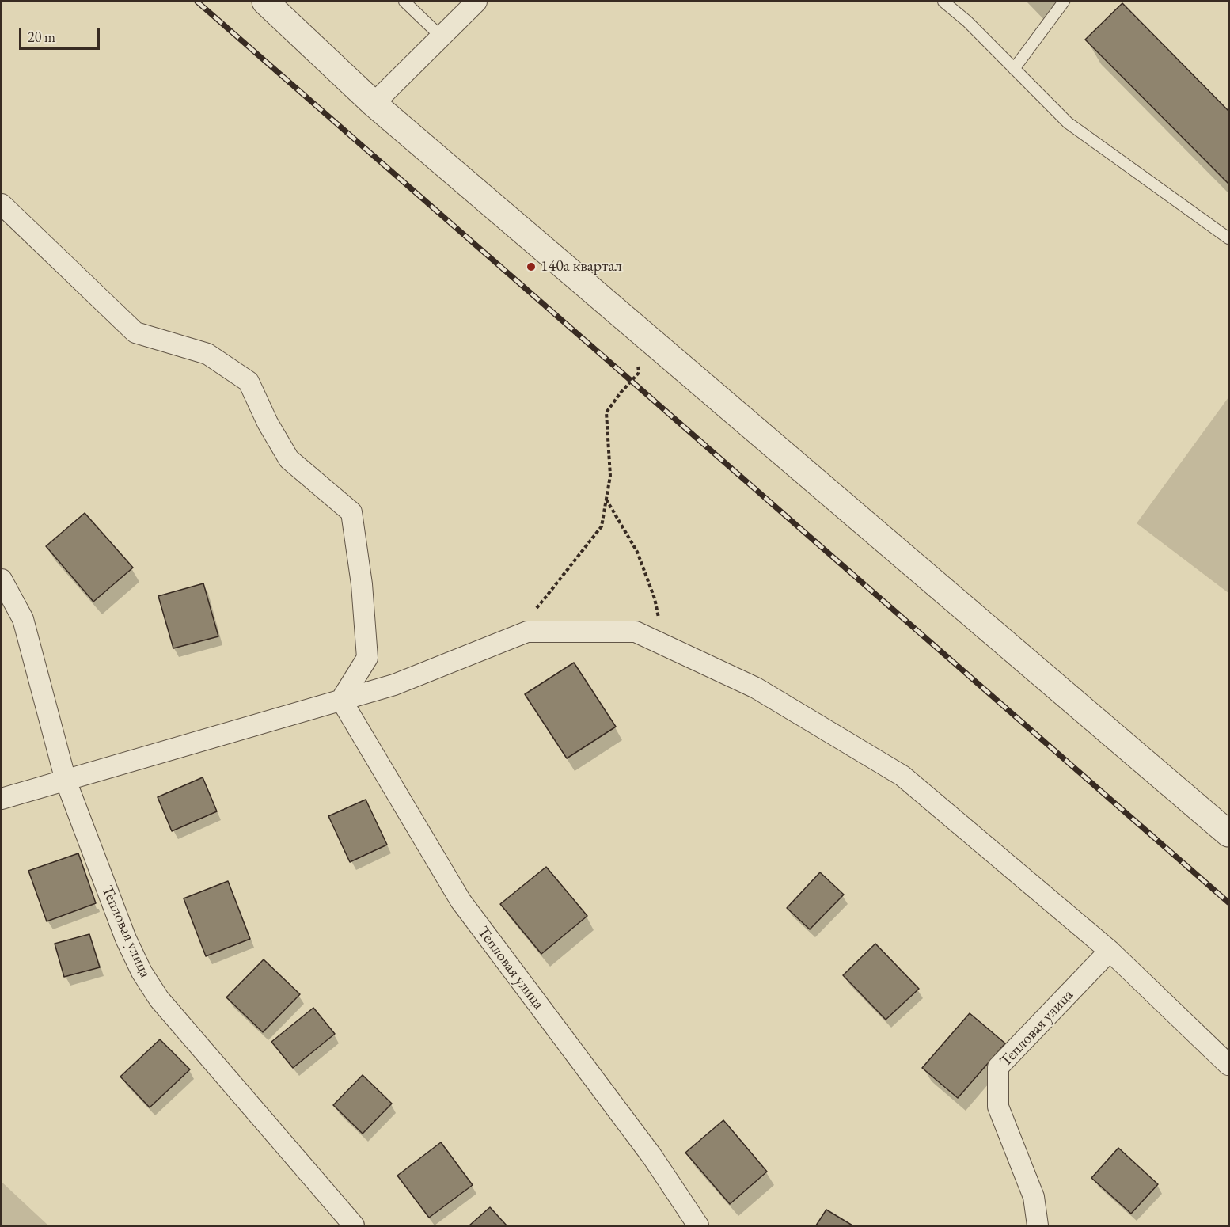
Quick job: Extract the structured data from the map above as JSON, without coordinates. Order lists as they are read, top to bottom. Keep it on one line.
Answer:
{"streets":{"street":["Тепловая улица"]},"places":["140а квартал"],"scale_bar":"20 m"}
